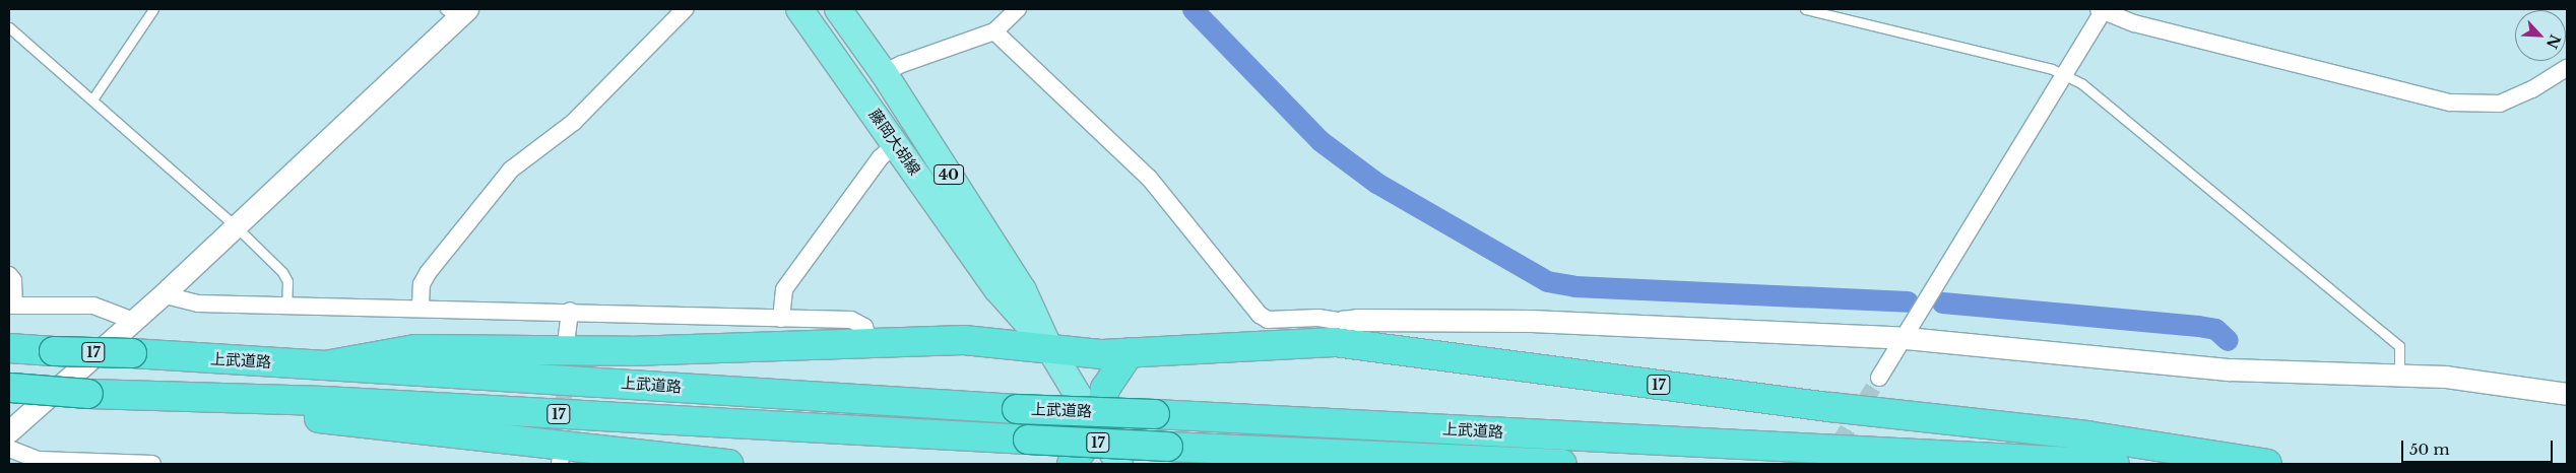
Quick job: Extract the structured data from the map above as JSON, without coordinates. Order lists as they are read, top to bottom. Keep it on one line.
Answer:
{"streets":{"highway":["17","上武道路"],"main road":["藤岡大胡線","40"]},"crossings":[["藤岡大胡線","17"],["17","上武道路"]],"scale_bar":"50 m","north":"bottom right"}
